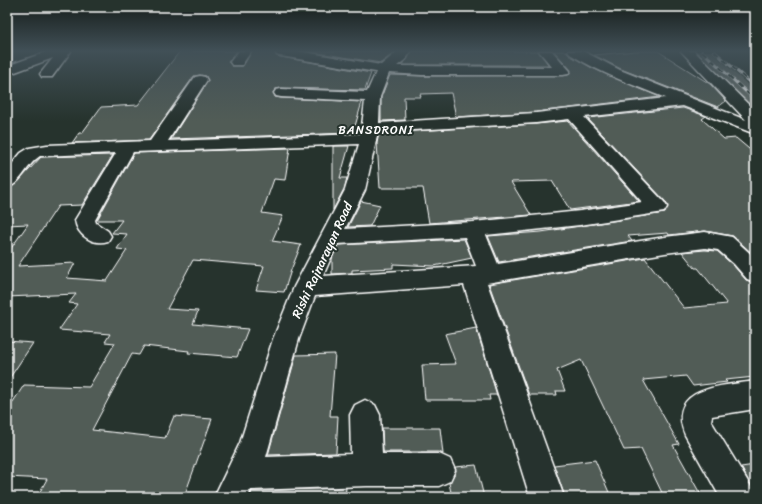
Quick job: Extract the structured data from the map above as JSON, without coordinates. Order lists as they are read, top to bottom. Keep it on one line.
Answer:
{"streets":{"street":["Rishi Rajnarayan Road"]},"districts":["BANSDRONI"]}
